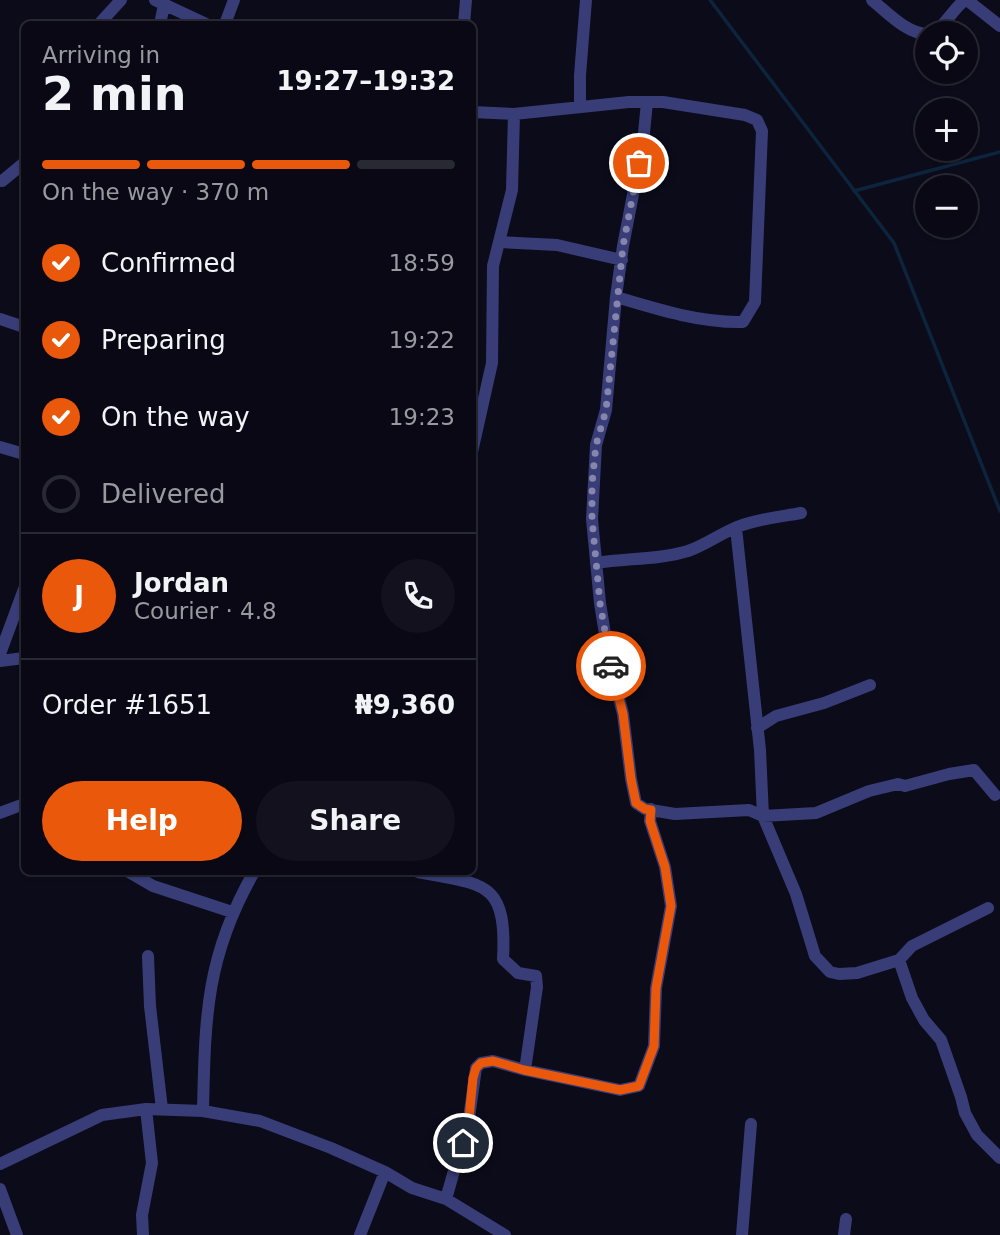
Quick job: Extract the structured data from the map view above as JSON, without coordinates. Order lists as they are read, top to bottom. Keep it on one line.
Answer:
{"page":{"map_buttons":["+","−"],"heading":["2 min","Arriving in","19:27–19:32"],"panel":["Jordan","Courier · 4.8","Order #1651","₦9,360"],"bar":"On the way · 370 m","list":[["Confirmed","18:59"],["Preparing","19:22"],["On the way","19:23"],"Delivered"],"round":"J","buttons":["Help","Share"]}}
